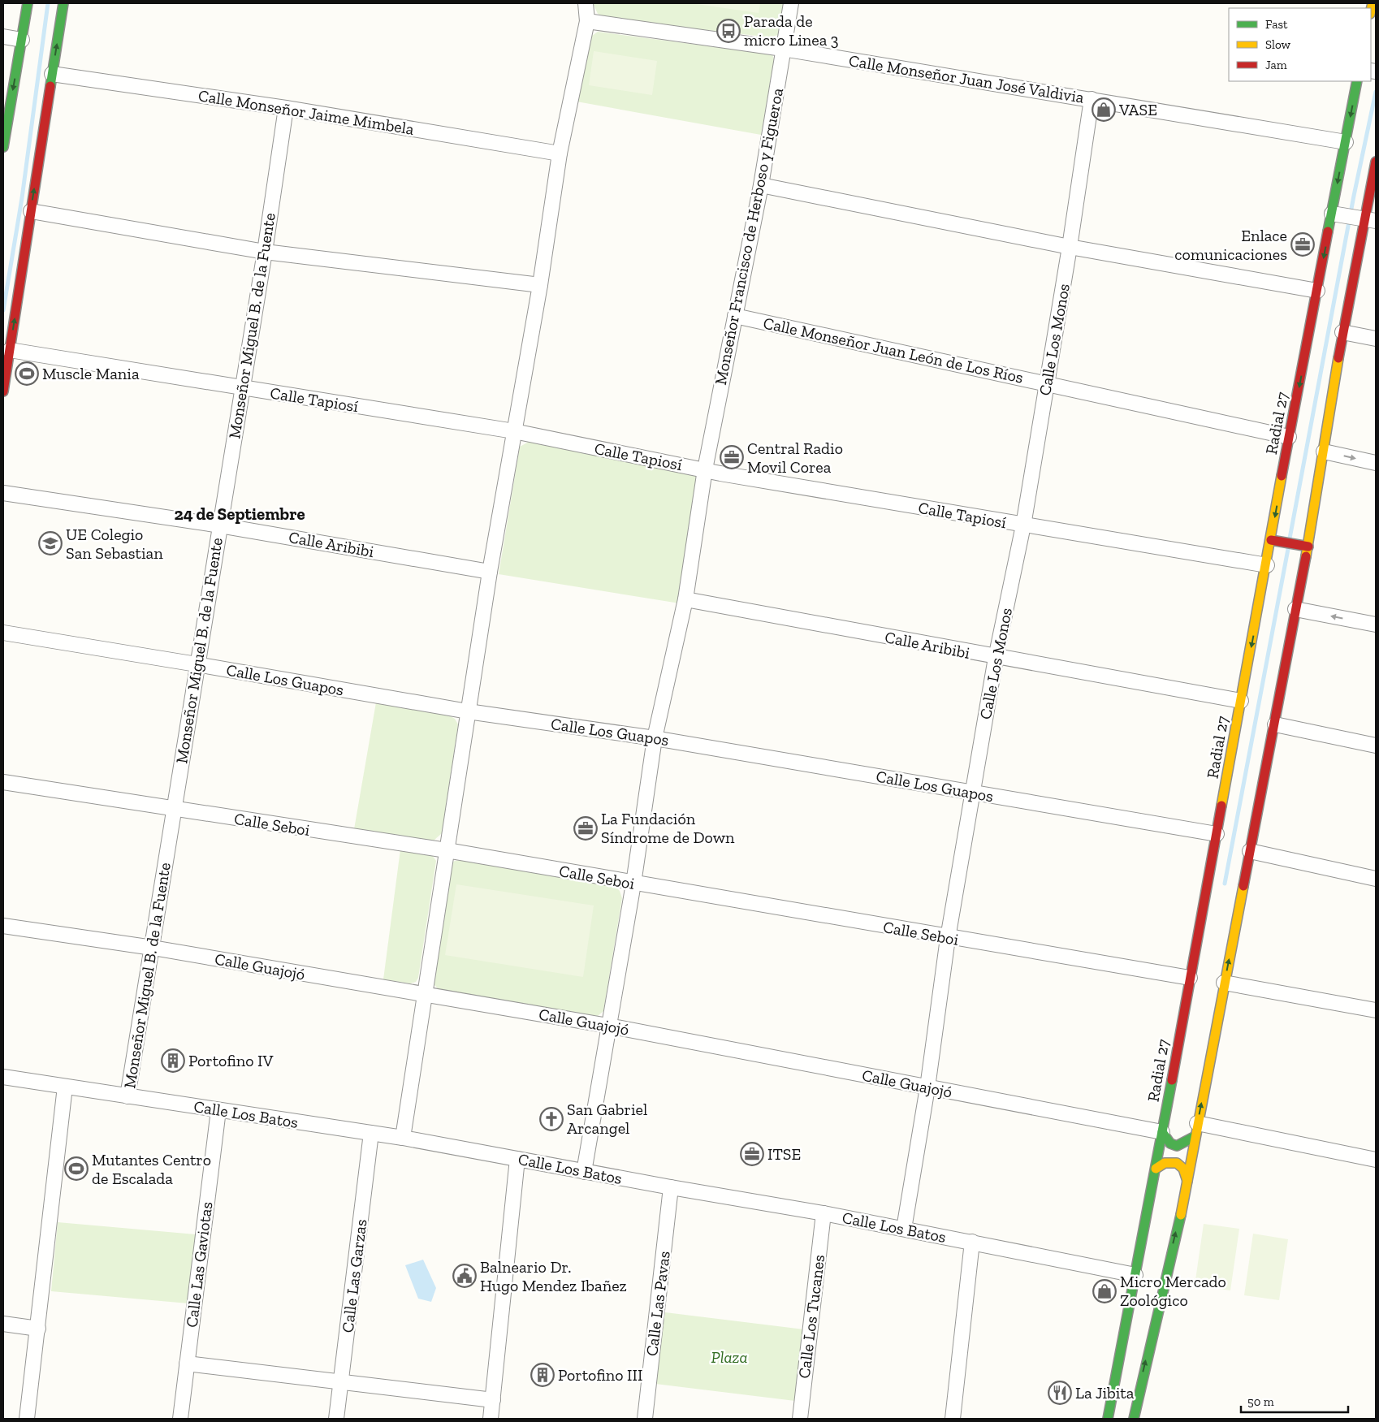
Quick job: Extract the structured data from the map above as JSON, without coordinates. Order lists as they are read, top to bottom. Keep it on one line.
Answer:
{"streets":{"street":["Calle Monseñor Juan José Valdivia","Calle Monseñor Jaime Mimbela","Monseñor Francisco de Herboso y Figueroa","Monseñor Miguel B. de la Fuente","Calle Los Monos","Calle Monseñor Juan León de Los Ríos","Calle Tapiosí","Radial 27","Calle Aribibi","Calle Los Guapos","Calle Seboi","Calle Guajojó","Calle Los Batos","Calle Las Gaviotas","Calle Las Garzas","Calle Las Pavas","Calle Los Tucanes"]},"crossings":[["Calle Monseñor Juan José Valdivia","Monseñor Francisco de Herboso y Figueroa"],["Calle Monseñor Juan José Valdivia","Calle Los Monos"],["Calle Monseñor Juan José Valdivia","Radial 27"],["Calle Monseñor Jaime Mimbela","Monseñor Miguel B. de la Fuente"],["Monseñor Francisco de Herboso y Figueroa","Calle Monseñor Juan León de Los Ríos"],["Monseñor Francisco de Herboso y Figueroa","Calle Tapiosí"],["Monseñor Francisco de Herboso y Figueroa","Calle Aribibi"],["Monseñor Francisco de Herboso y Figueroa","Calle Los Guapos"],["Monseñor Francisco de Herboso y Figueroa","Calle Seboi"],["Monseñor Francisco de Herboso y Figueroa","Calle Guajojó"],["Monseñor Francisco de Herboso y Figueroa","Calle Los Batos"],["Monseñor Miguel B. de la Fuente","Calle Tapiosí"],["Monseñor Miguel B. de la Fuente","Calle Aribibi"],["Monseñor Miguel B. de la Fuente","Calle Los Guapos"],["Monseñor Miguel B. de la Fuente","Calle Seboi"],["Monseñor Miguel B. de la Fuente","Calle Guajojó"],["Monseñor Miguel B. de la Fuente","Calle Los Batos"],["Calle Los Monos","Calle Monseñor Juan León de Los Ríos"],["Calle Los Monos","Calle Tapiosí"],["Calle Los Monos","Calle Aribibi"],["Calle Los Monos","Calle Los Guapos"],["Calle Los Monos","Calle Seboi"],["Calle Los Monos","Calle Guajojó"],["Calle Los Monos","Calle Los Batos"],["Calle Monseñor Juan León de Los Ríos","Radial 27"],["Calle Tapiosí","Radial 27"],["Radial 27","Calle Aribibi"],["Radial 27","Calle Los Guapos"],["Radial 27","Calle Seboi"],["Radial 27","Calle Guajojó"],["Radial 27","Calle Los Batos"],["Calle Los Batos","Calle Las Gaviotas"],["Calle Los Batos","Calle Las Garzas"],["Calle Los Batos","Calle Las Pavas"],["Calle Los Batos","Calle Los Tucanes"]],"districts":["24 de Septiembre"],"parks":["Plaza"],"places":{"bus stop":["Parada de micro Linea 3"],"shop":["VASE","Micro Mercado Zoológico"],"office":["Enlace comunicaciones","Central Radio Movil Corea","La Fundación Síndrome de Down","ITSE"],"sports":["Muscle Mania","Mutantes Centro de Escalada"],"school or university":["UE Colegio San Sebastian"],"building":["Portofino IV","Portofino III"],"church":["San Gabriel Arcangel"],"public building":["Balneario Dr. Hugo Mendez Ibañez"],"restaurant":["La Jibita"]},"legend":["Fast","Slow","Jam"],"scale_bar":"50 m"}
